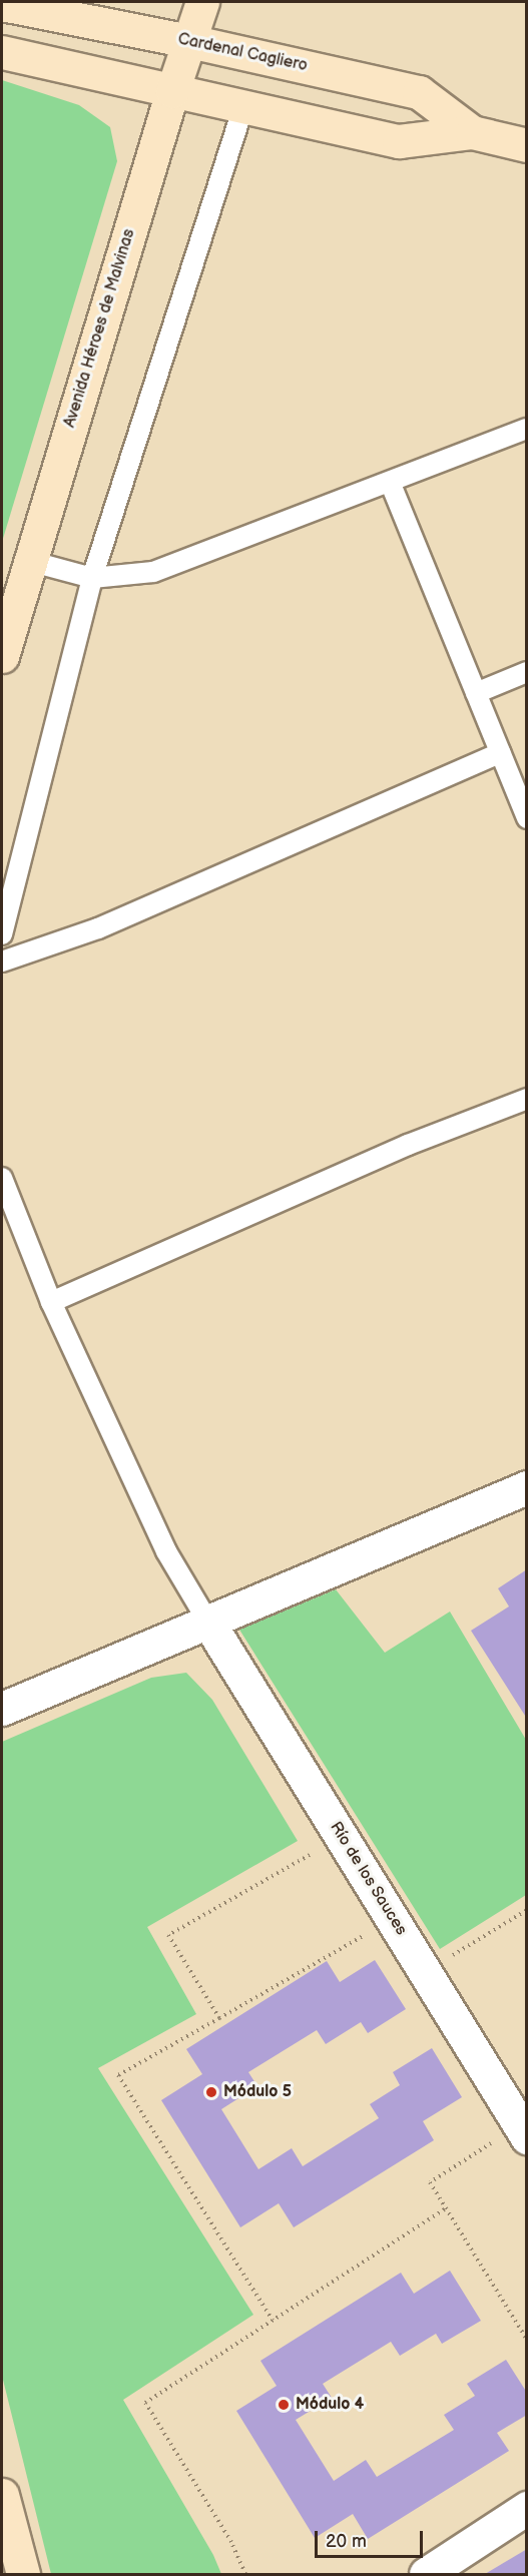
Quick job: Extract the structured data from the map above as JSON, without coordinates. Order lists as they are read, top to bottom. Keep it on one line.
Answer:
{"streets":{"main road":["Cardenal Cagliero","Avenida Héroes de Malvinas"],"street":["Río de los Sauces"]},"crossings":[["Cardenal Cagliero","Avenida Héroes de Malvinas"]],"places":["Módulo 5","Módulo 4"],"scale_bar":"20 m"}
